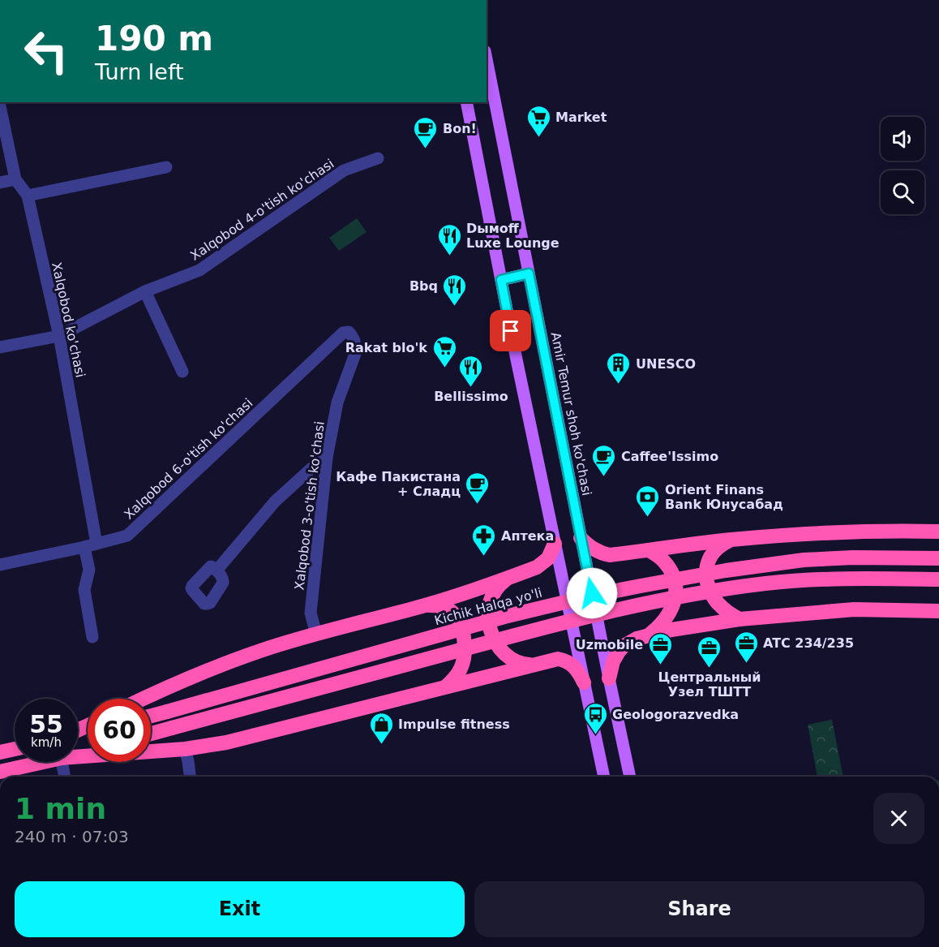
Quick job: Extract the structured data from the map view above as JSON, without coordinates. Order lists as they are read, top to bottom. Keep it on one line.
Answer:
{"streets":{"highway":["Kichik Halqa yo'li"],"main road":["Amir Temur shoh ko'chasi"],"street":["Xalqobod 4-o'tish ko'chasi","Xalqobod ko'chasi","Xalqobod 6-o'tish ko'chasi","Xalqobod 3-o'tish ko'chasi"]},"crossings":[["Xalqobod 4-o'tish ko'chasi","Xalqobod ko'chasi"],["Xalqobod ko'chasi","Xalqobod 6-o'tish ko'chasi"],["Xalqobod 6-o'tish ko'chasi","Xalqobod 3-o'tish ko'chasi"]],"places":{"supermarket":["Market","Rakat blo'k"],"cafe":["Bon!","Caffee'Issimo","Кафе Пакистана + Сладц"],"restaurant":["Dымоff Luxe Lounge","Bbq","Bellissimo"],"building":["UNESCO"],"bank":["Orient Finans Bank Юнусабад"],"pharmacy":["Аптека"],"office":["ATC 234/235","Uzmobile","Центральный Узел ТШТТ"],"bus stop":["Geologorazvedka"],"shop":["Impulse fitness"]},"page":{"turn":["190 m","Turn left"],"speed":"55 km/h","limit":"60","heading":["1 min","240 m · 07:03"],"buttons":["Exit","Share"]}}
